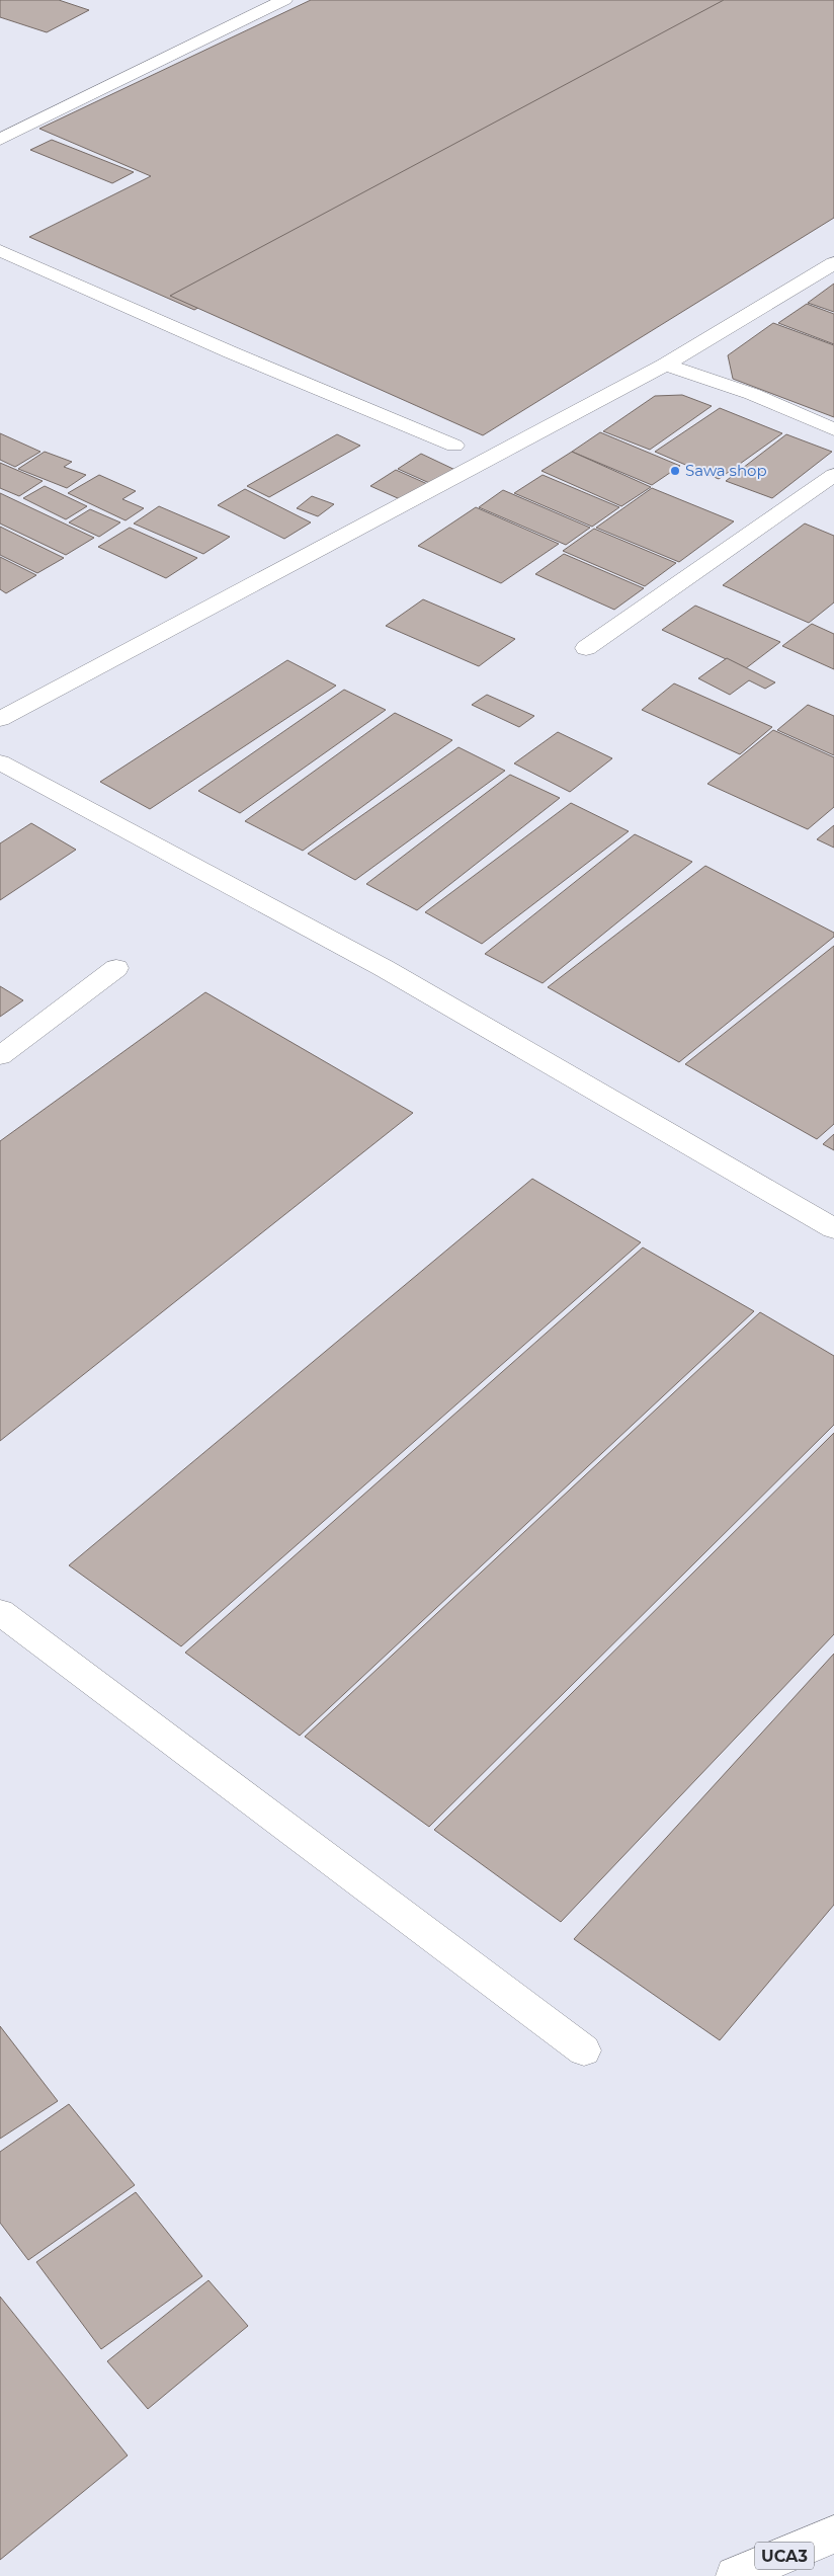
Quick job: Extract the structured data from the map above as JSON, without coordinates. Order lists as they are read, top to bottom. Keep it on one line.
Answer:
{"streets":{"street":["UCA3"]},"places":["Sawa shop"]}
